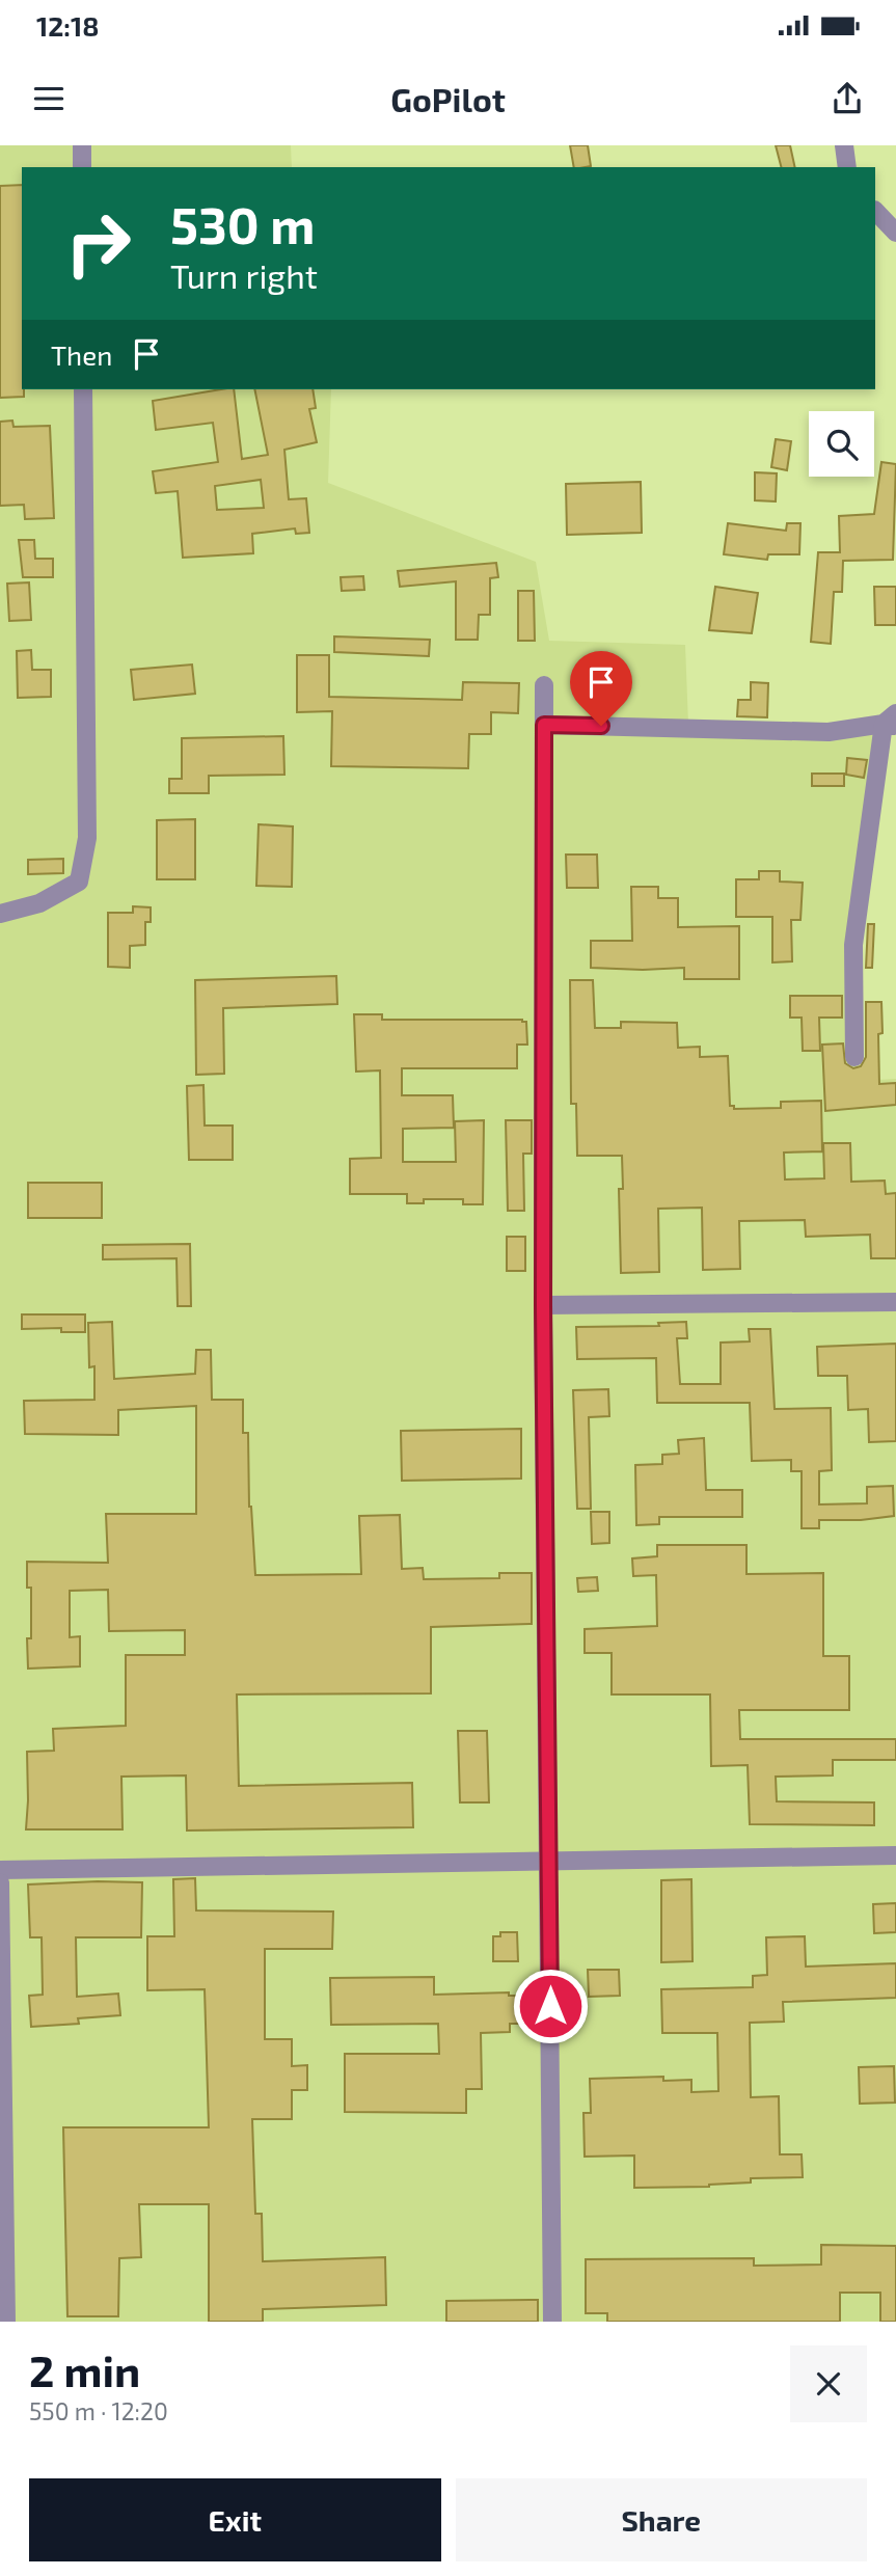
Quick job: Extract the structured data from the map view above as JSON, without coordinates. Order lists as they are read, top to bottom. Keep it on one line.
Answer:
{"page":{"status":"12:18","header":"GoPilot","turn":["530 m","Turn right"],"then":"Then","heading":["2 min","550 m · 12:20"],"buttons":["Exit","Share"]}}
